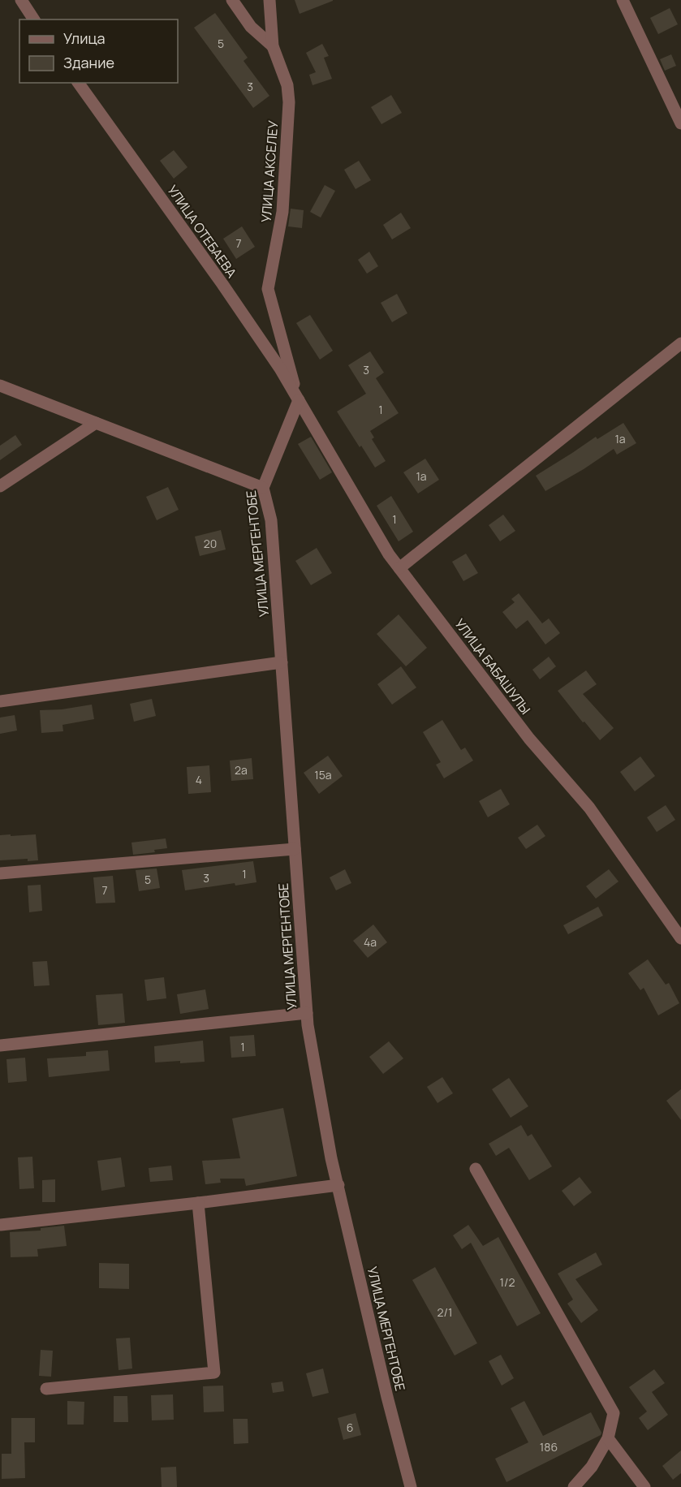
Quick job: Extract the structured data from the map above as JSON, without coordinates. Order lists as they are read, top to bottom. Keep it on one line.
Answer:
{"streets":{"street":["УЛИЦА АКСЕЛЕУ","УЛИЦА ОТЕБАЕВА","УЛИЦА МЕРГЕНТОБЕ","УЛИЦА БАБАШУЛЫ"]},"crossings":[["УЛИЦА АКСЕЛЕУ","УЛИЦА ОТЕБАЕВА"],["УЛИЦА АКСЕЛЕУ","УЛИЦА МЕРГЕНТОБЕ"],["УЛИЦА АКСЕЛЕУ","УЛИЦА БАБАШУЛЫ"],["УЛИЦА ОТЕБАЕВА","УЛИЦА МЕРГЕНТОБЕ"],["УЛИЦА ОТЕБАЕВА","УЛИЦА БАБАШУЛЫ"],["УЛИЦА МЕРГЕНТОБЕ","УЛИЦА БАБАШУЛЫ"]],"house_numbers":["5","3","7","3","1","1а","1а","1","20","2а","15а","4","1","3","5","7","4а","1","1/2","2/1","6","186"],"legend":["Улица","Здание"]}
